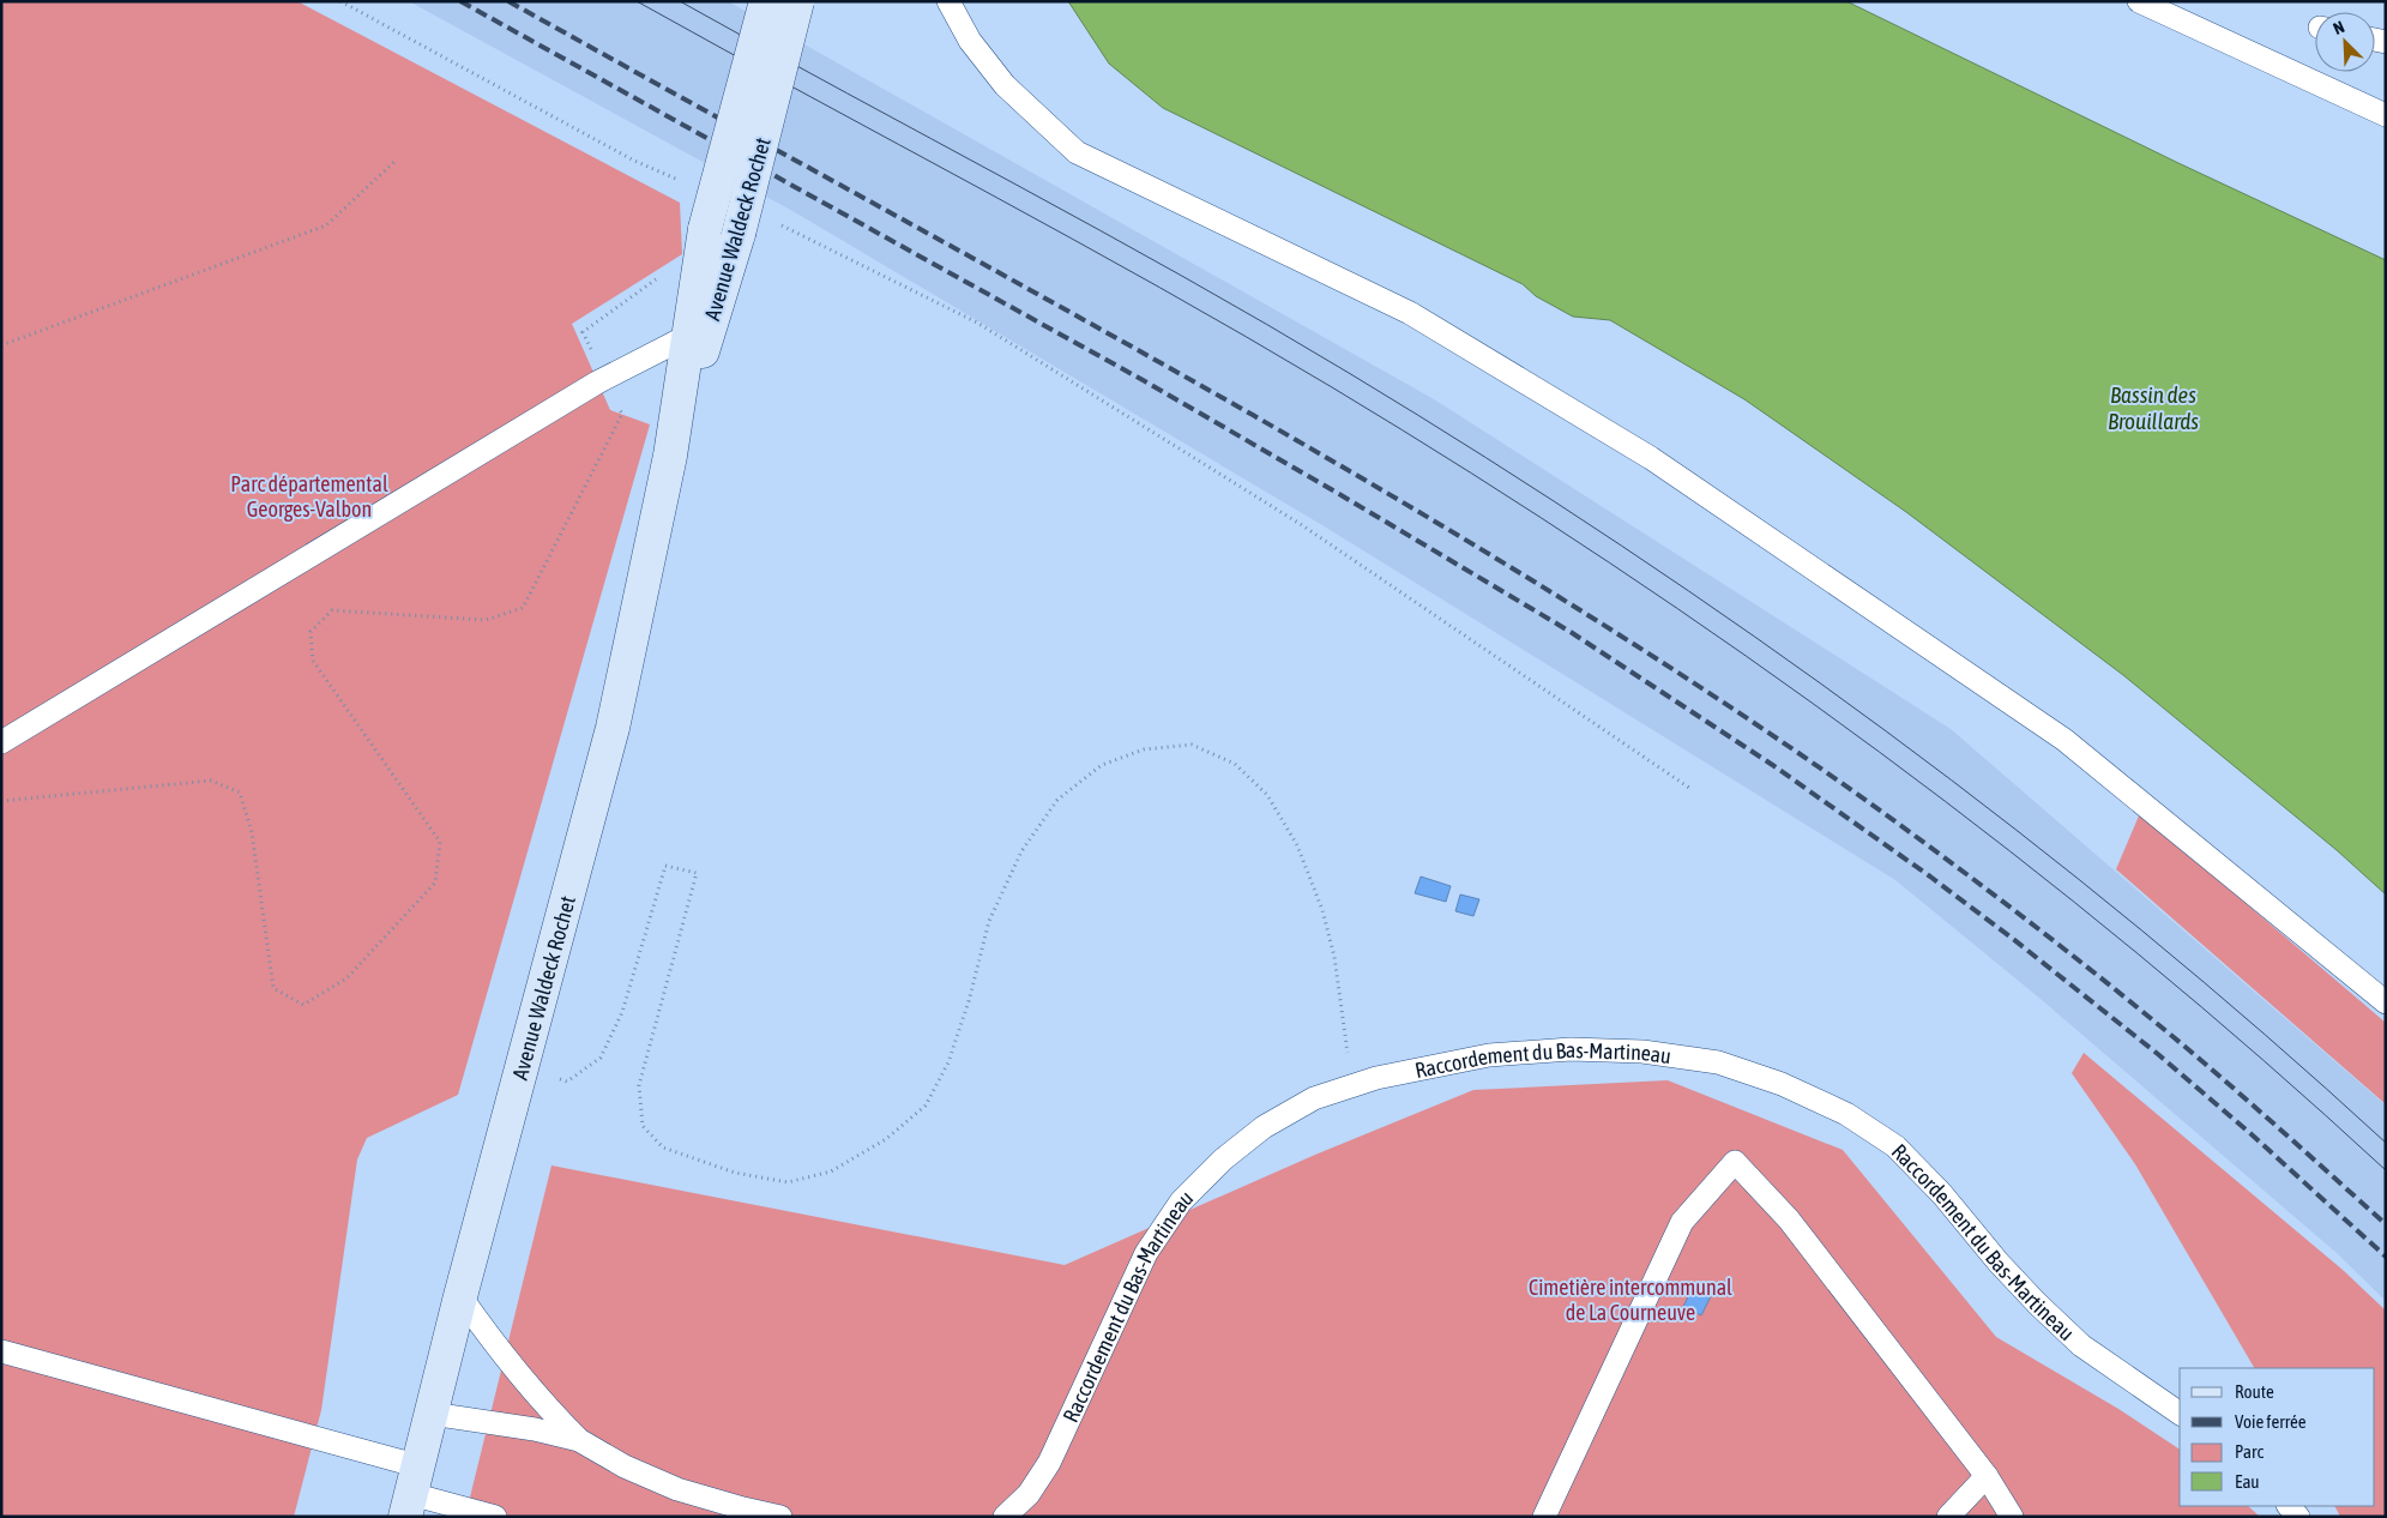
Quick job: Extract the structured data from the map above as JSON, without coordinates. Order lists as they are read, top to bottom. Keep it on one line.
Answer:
{"streets":{"main road":["Avenue Waldeck Rochet"],"lane":["Raccordement du Bas-Martineau"]},"water":["Bassin des Brouillards"],"parks":["Parc départemental Georges-Valbon","Cimetière intercommunal de La Courneuve"],"legend":["Route","Voie ferrée","Parc","Eau"],"north":"top left"}
